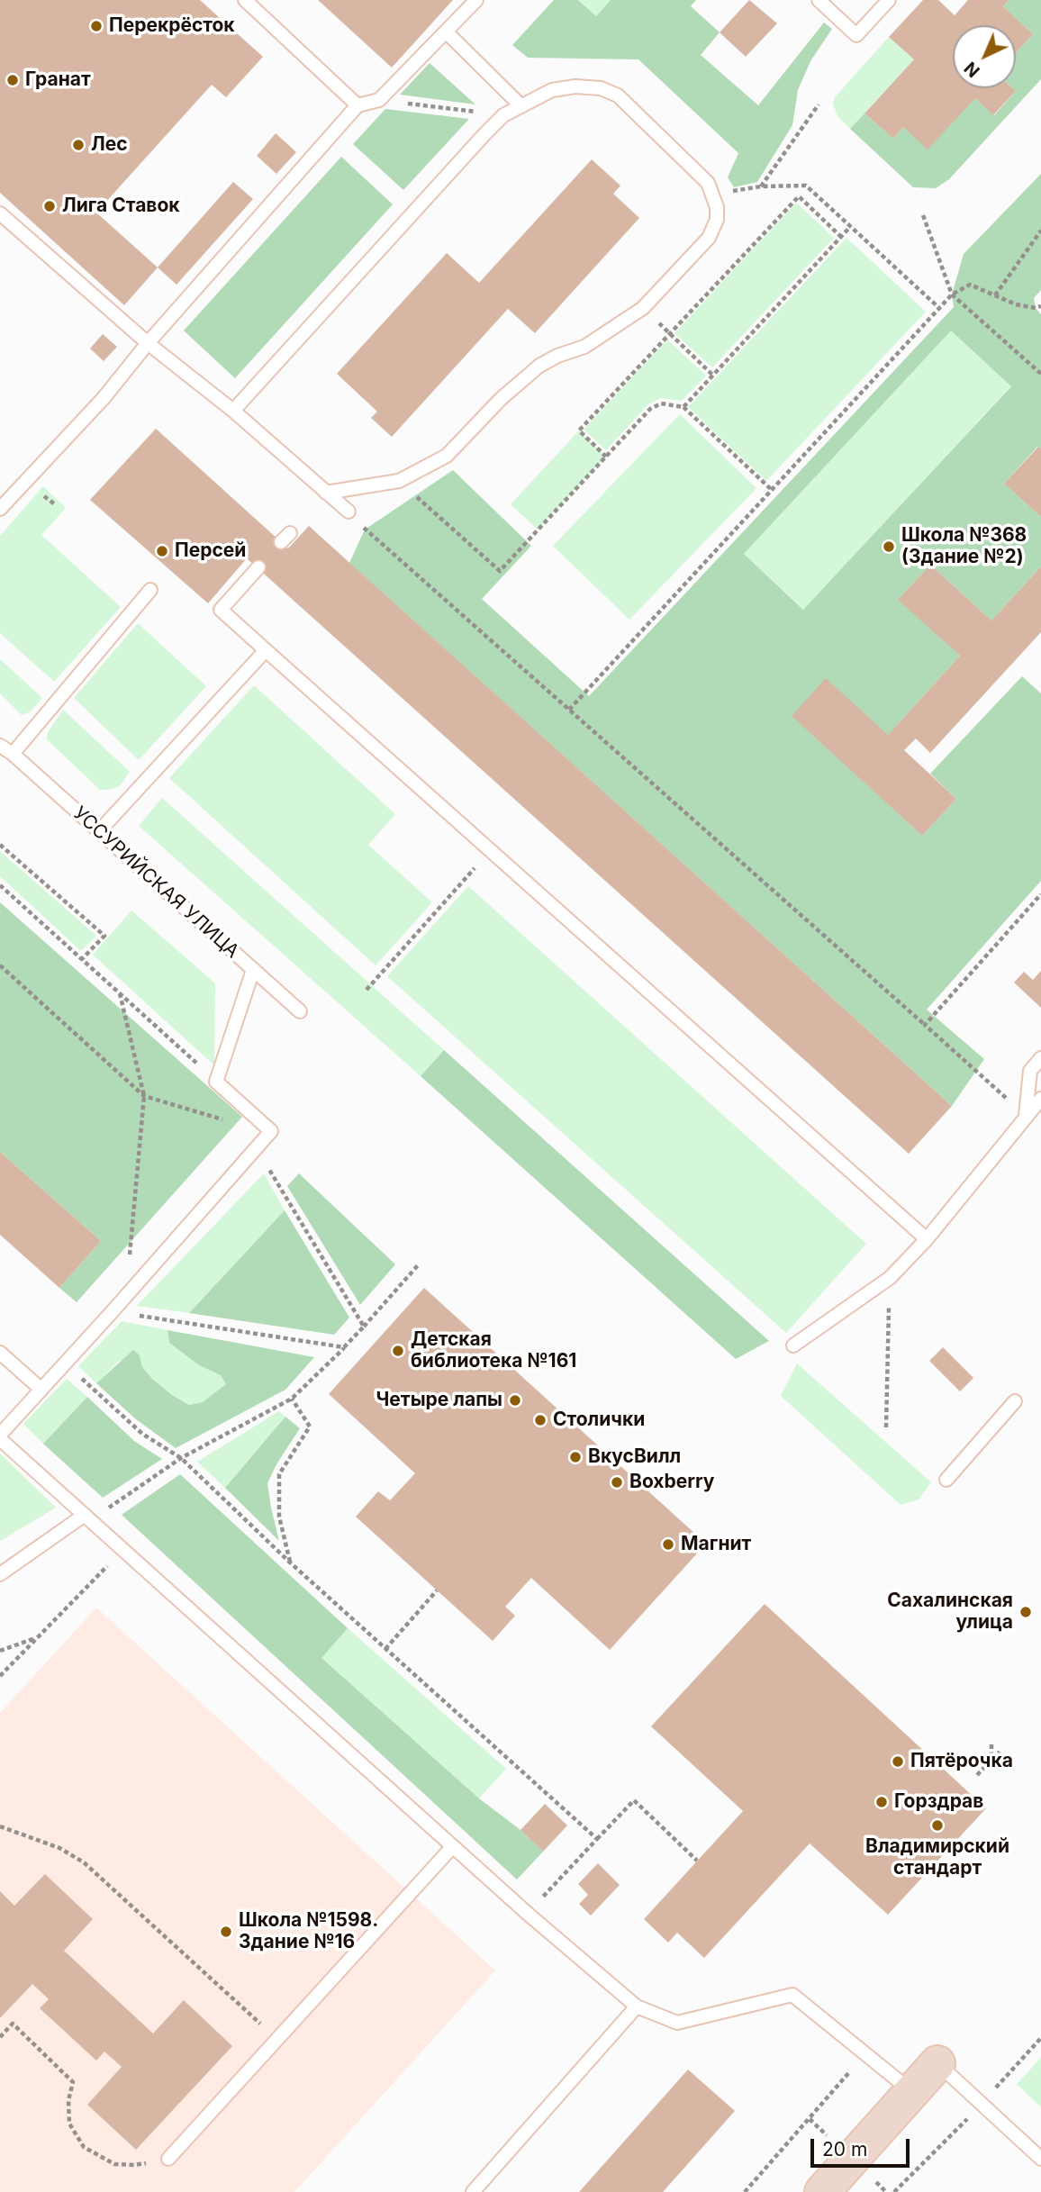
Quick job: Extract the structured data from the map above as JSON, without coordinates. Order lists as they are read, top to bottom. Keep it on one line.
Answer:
{"streets":{"lane":["УССУРИЙСКАЯ УЛИЦА"]},"places":["Перекрёсток","Гранат","Лес","Лига Ставок","Школа №368 (Здание №2)","Персей","Детская библиотека №161","Четыре лапы","Столички","ВкусВилл","Boxberry","Магнит","Сахалинская улица","Пятёрочка","Горздрав","Владимирский стандарт","Школа №1598. Здание №16"],"scale_bar":"20 m","north":"bottom left"}
